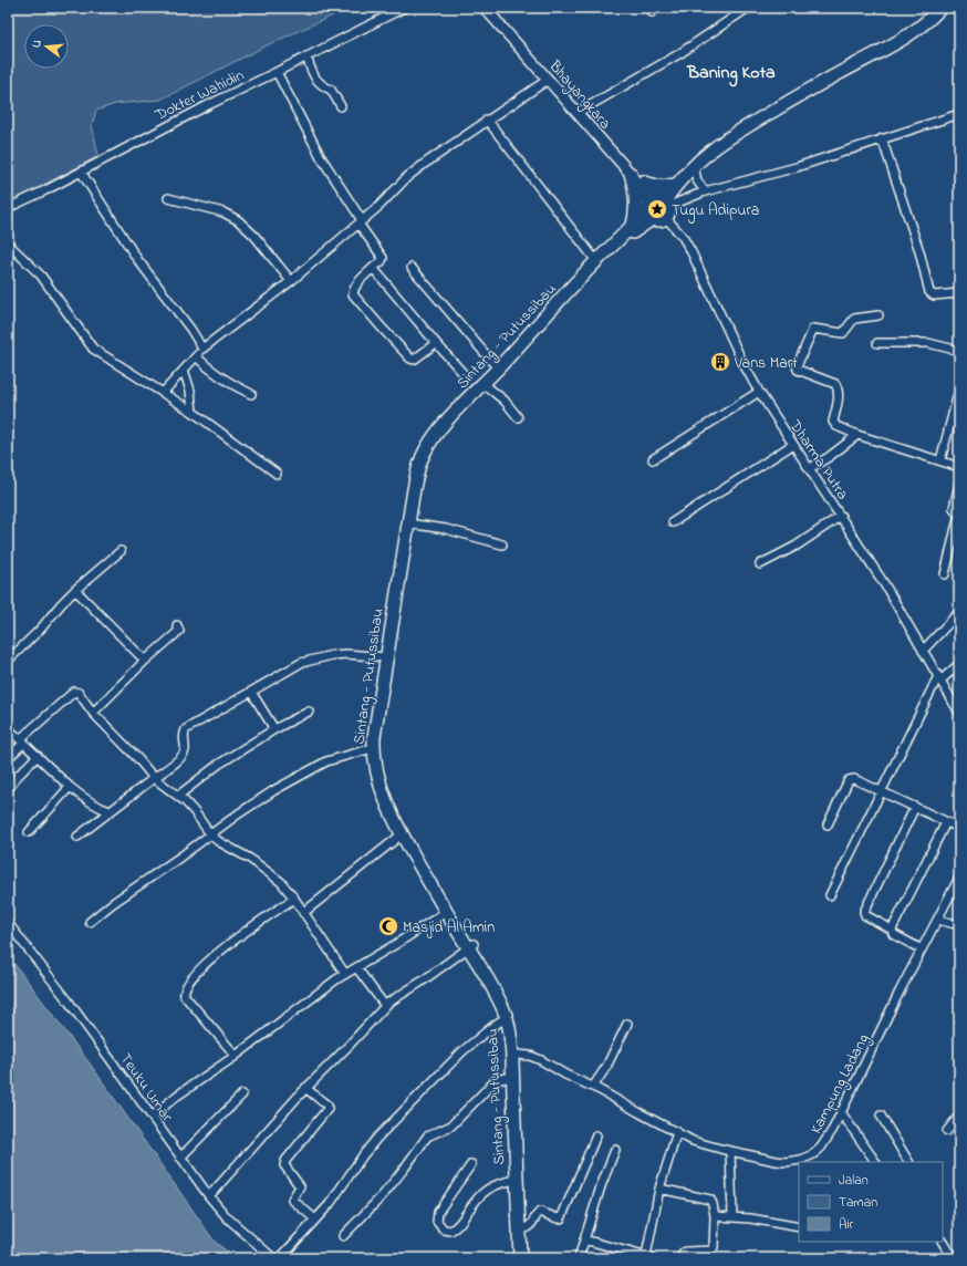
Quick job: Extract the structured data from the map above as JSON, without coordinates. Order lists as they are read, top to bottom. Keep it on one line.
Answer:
{"streets":{"highway":["Sintang - Putussibau"],"main road":["Bhayangkara"],"street":["Dokter Wahidin","Dharma Putra","Kampung Ladang","Teuku Umar"]},"crossings":[["Bhayangkara","Sintang - Putussibau"],["Sintang - Putussibau","Kampung Ladang"]],"districts":["Baning Kota"],"places":{"place":["Tugu Adipura"],"building":["Vans Mart"],"mosque":["Masjid Al Amin"]},"legend":["Jalan","Taman","Air"],"north":"left"}
